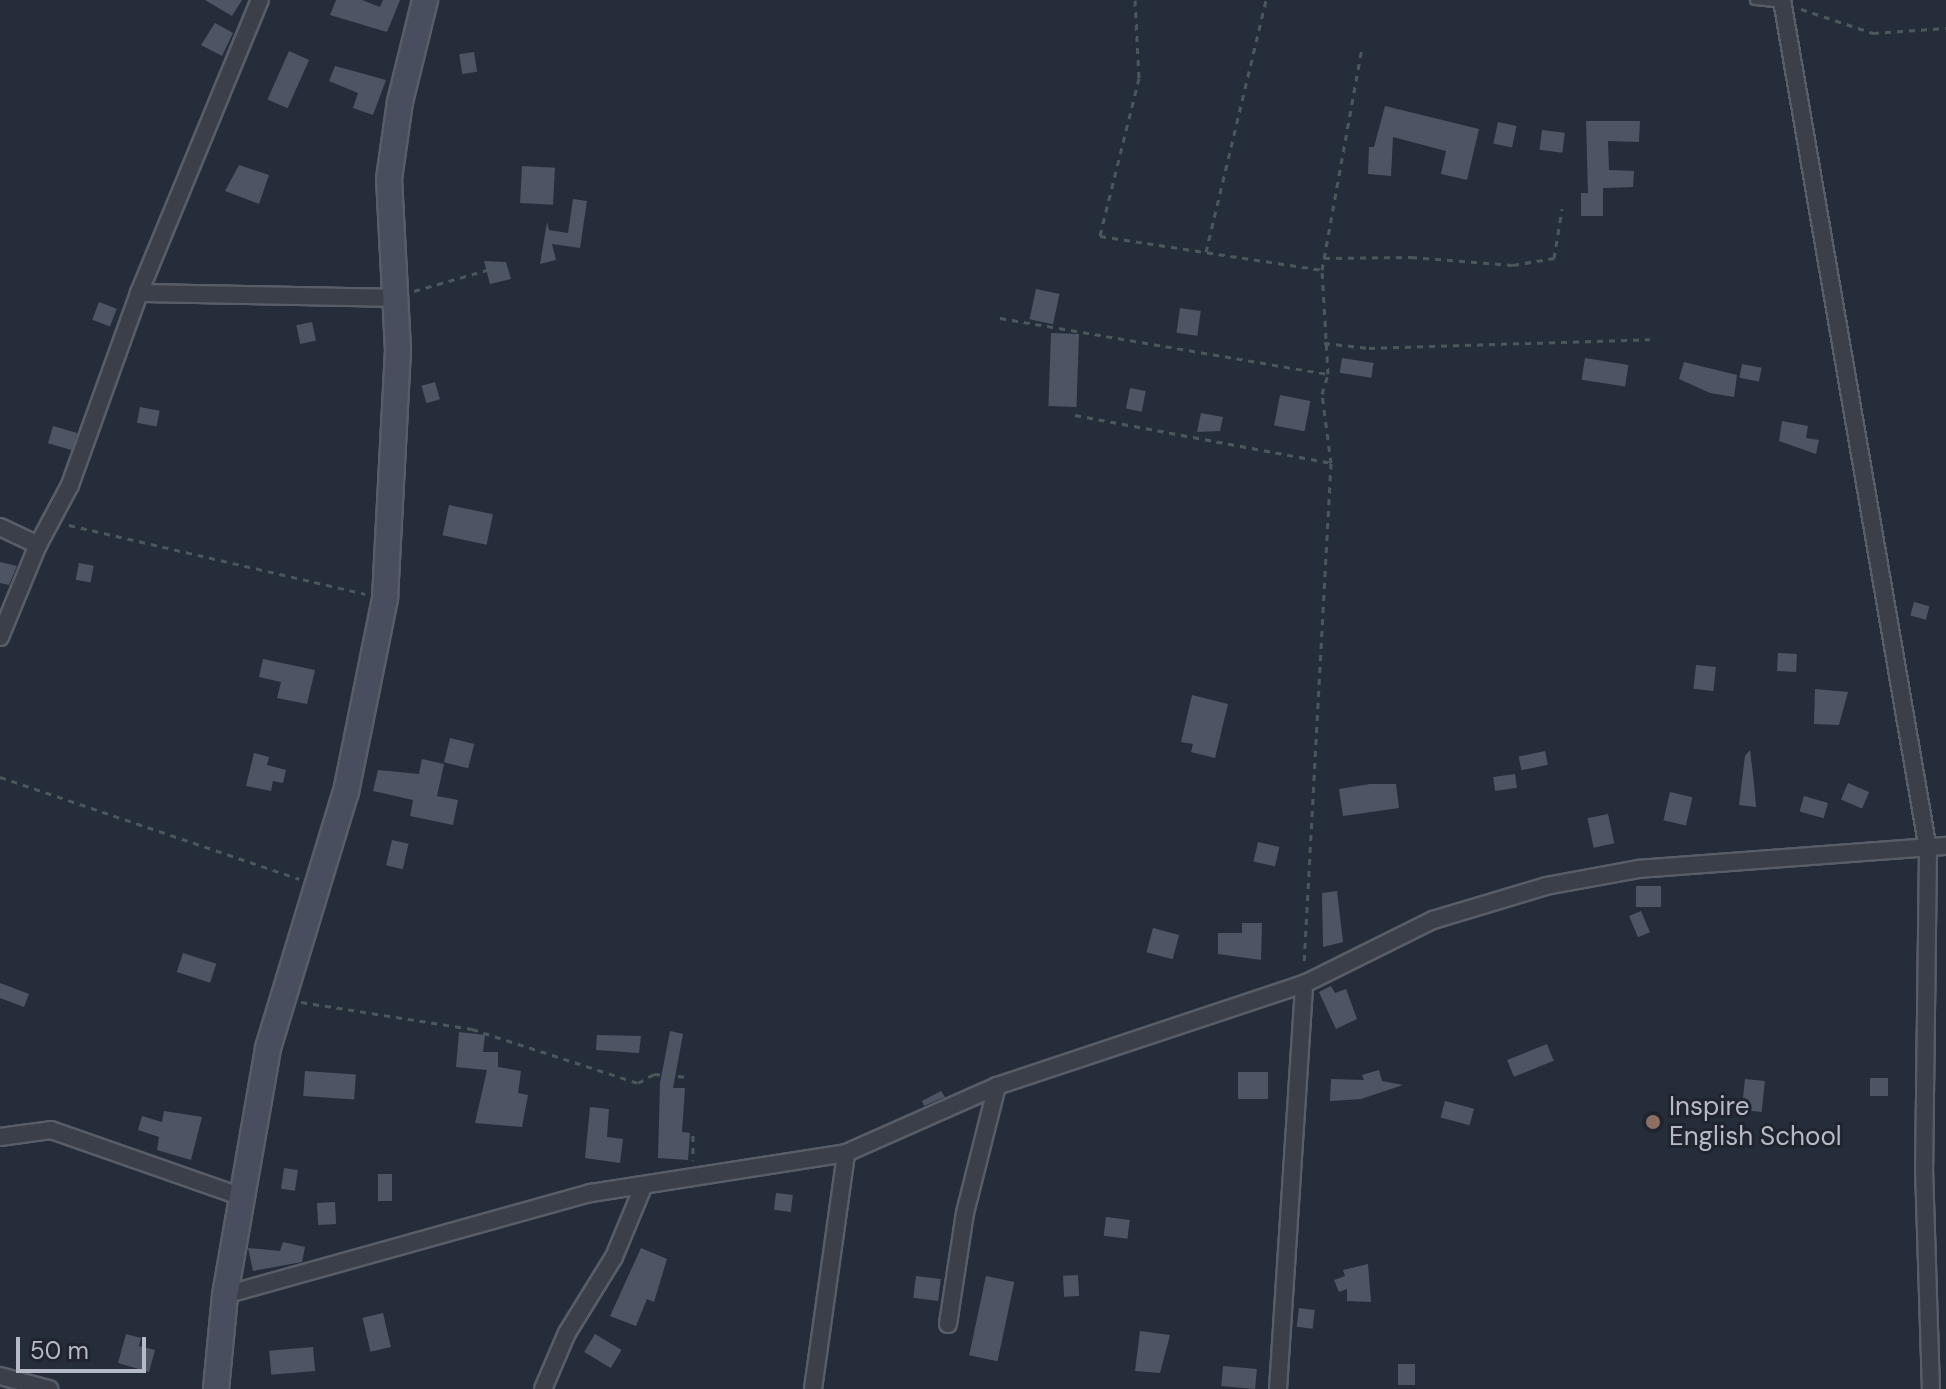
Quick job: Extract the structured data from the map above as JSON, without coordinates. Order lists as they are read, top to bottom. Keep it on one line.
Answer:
{"places":["Inspire English School"],"scale_bar":"50 m"}
